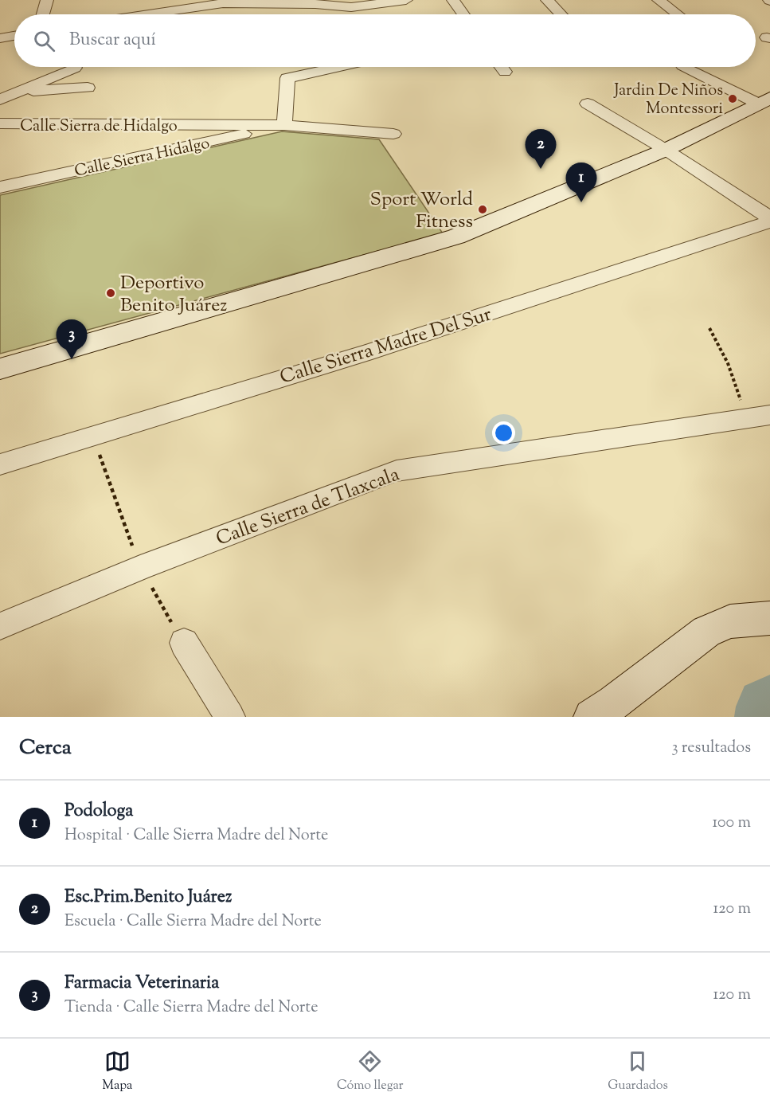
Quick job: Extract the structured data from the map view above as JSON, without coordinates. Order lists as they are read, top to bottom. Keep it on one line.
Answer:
{"streets":{"street":["Calle Sierra de Hidalgo","Calle Sierra Hidalgo","Calle Sierra Madre Del Sur","Calle Sierra de Tlaxcala"]},"crossings":[["Calle Sierra de Hidalgo","Calle Sierra Hidalgo"]],"places":["Jardin De Niños Montessori","Sport World Fitness","Deportivo Benito Juárez"],"page":{"search":"Buscar aquí","pins":["2","1","3"],"heading":["Cerca","3 resultados"],"list":[{"mark":"1","name":"Podologa","note":"Hospital · Calle Sierra Madre del Norte","value":"100 m"},{"mark":"2","name":"Esc.Prim.Benito Juárez","note":"Escuela · Calle Sierra Madre del Norte","value":"120 m"},{"mark":"3","name":"Farmacia Veterinaria","note":"Tienda · Calle Sierra Madre del Norte","value":"120 m"}],"nav":["Mapa","Cómo llegar","Guardados"]}}
